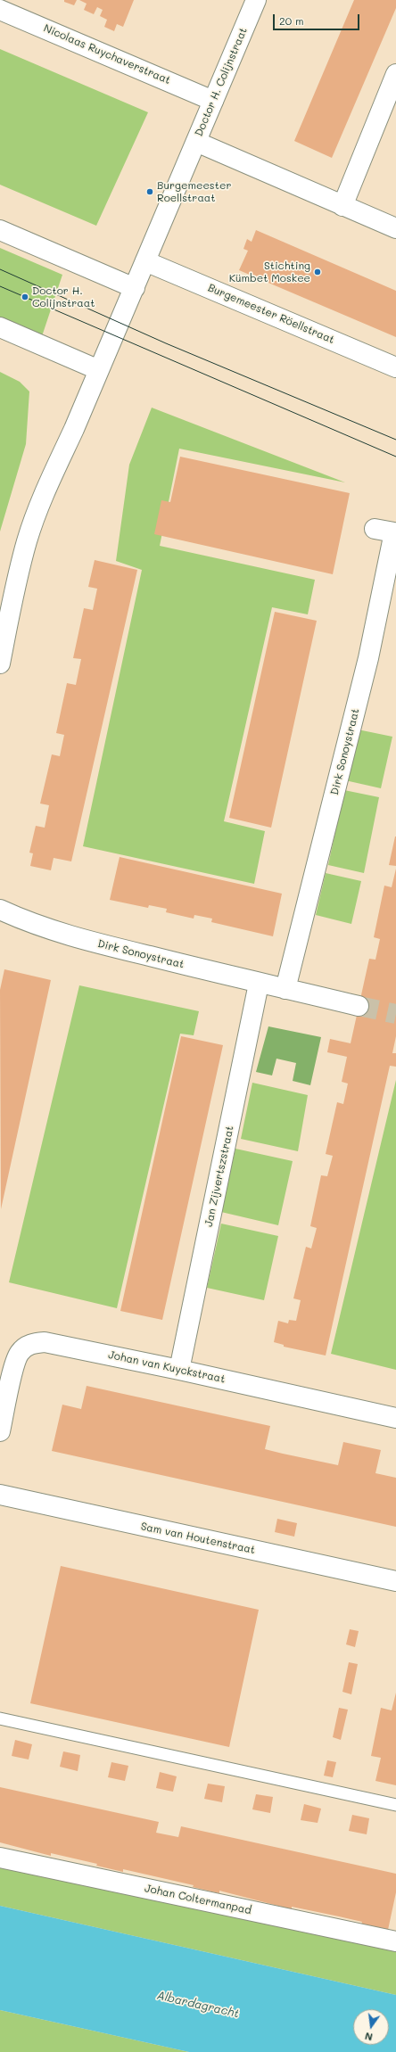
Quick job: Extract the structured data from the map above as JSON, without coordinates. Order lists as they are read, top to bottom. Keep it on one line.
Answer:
{"streets":{"street":["Nicolaas Ruychaverstraat","Doctor H. Colijnstraat","Burgemeester Röellstraat","Dirk Sonoystraat","Jan Zijvertszstraat","Johan van Kuyckstraat","Sam van Houtenstraat","Johan Coltermanpad"]},"crossings":[["Nicolaas Ruychaverstraat","Doctor H. Colijnstraat"],["Doctor H. Colijnstraat","Burgemeester Röellstraat"],["Dirk Sonoystraat","Jan Zijvertszstraat"],["Jan Zijvertszstraat","Johan van Kuyckstraat"]],"water":["Albardagracht"],"places":["Burgemeester Roellstraat","Stichting Kümbet Moskee","Doctor H. Colijnstraat"],"scale_bar":"20 m","north":"bottom"}
